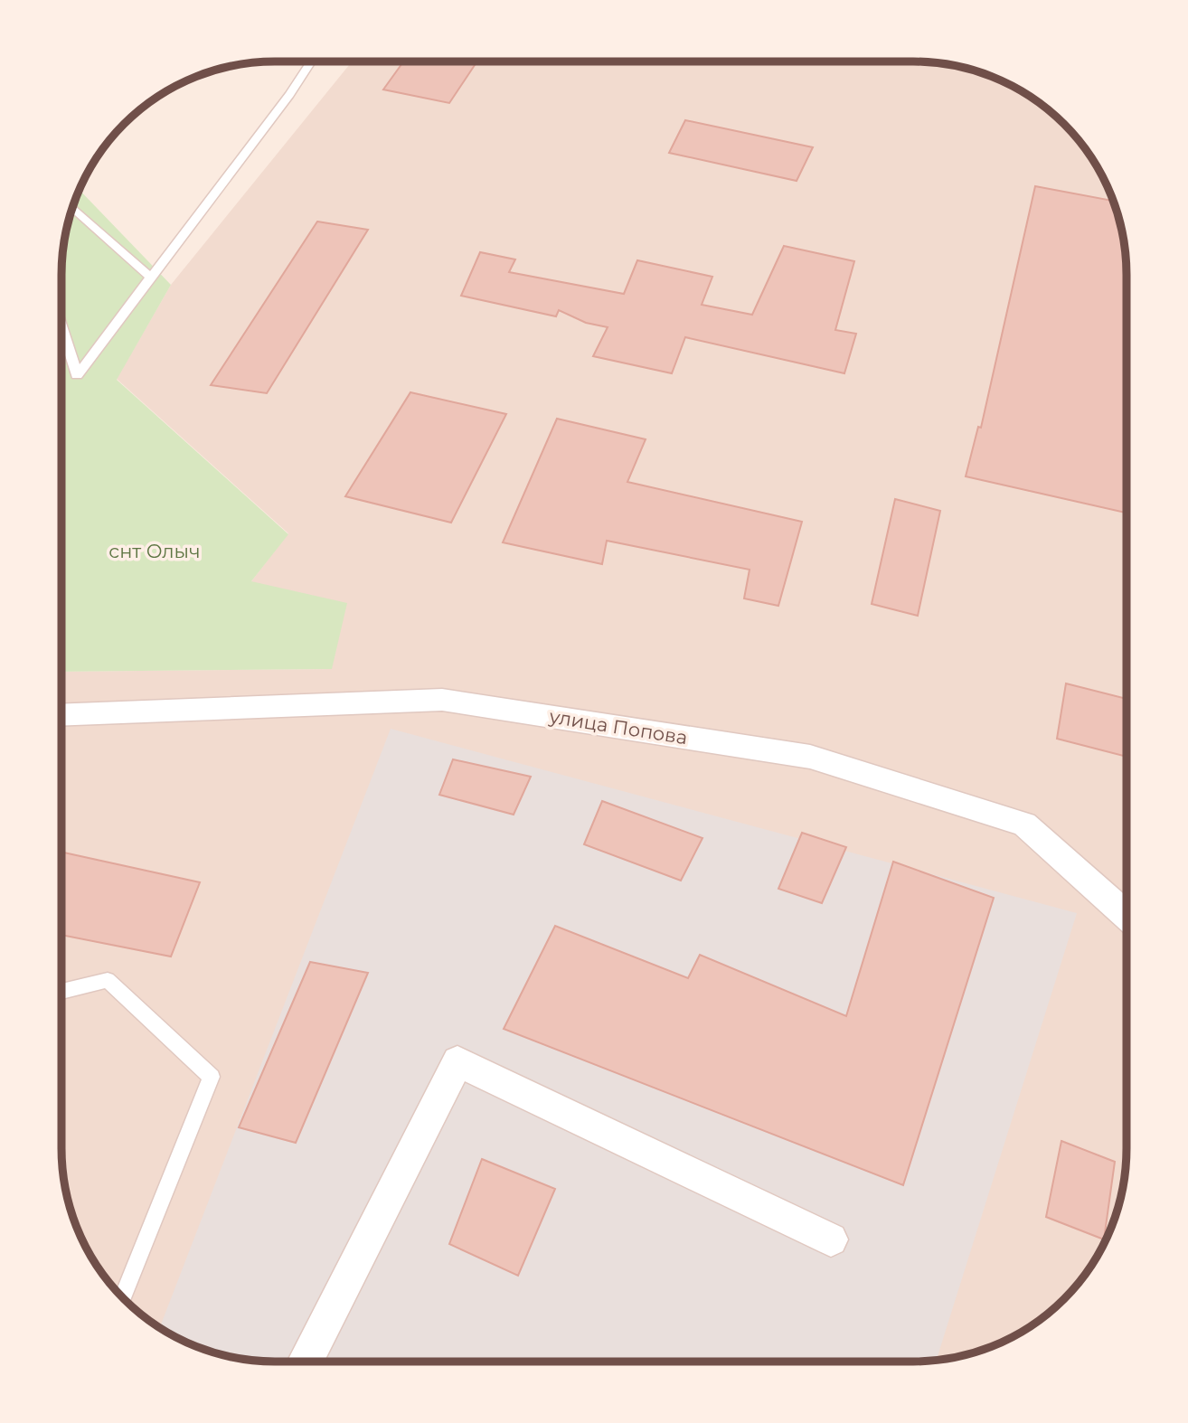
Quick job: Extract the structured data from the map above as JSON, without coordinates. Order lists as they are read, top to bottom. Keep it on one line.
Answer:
{"streets":{"street":["улица Попова"]},"parks":["снт Олыч"]}
